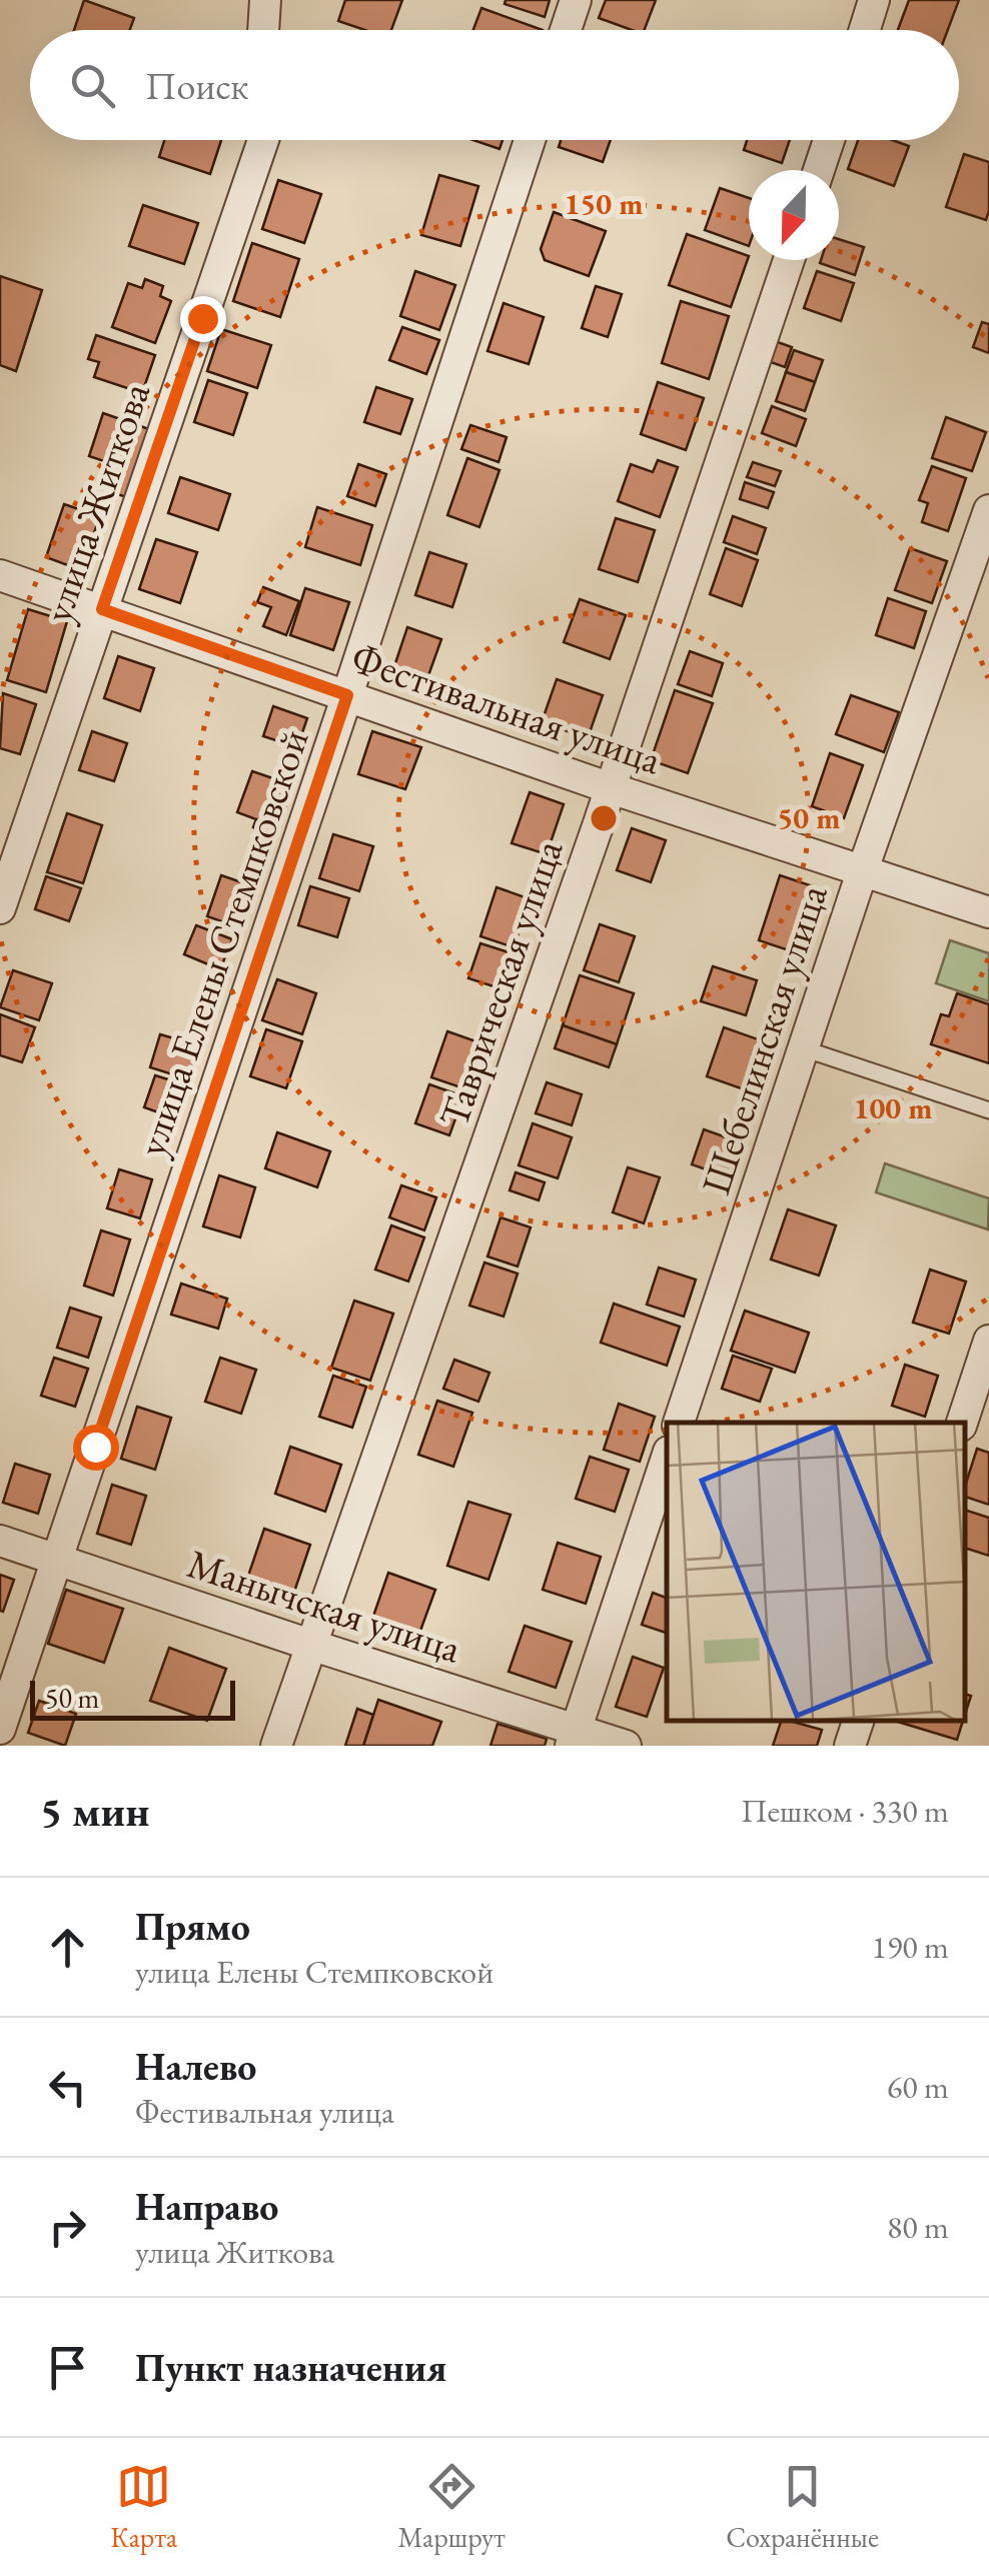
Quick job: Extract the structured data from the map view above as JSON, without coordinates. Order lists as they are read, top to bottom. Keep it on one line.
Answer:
{"streets":{"street":["улица Житкова","Фестивальная улица","улица Елены Стемпковской","Таврическая улица","Шебелинская улица","Манычская улица"]},"crossings":[["улица Житкова","Фестивальная улица"],["Фестивальная улица","улица Елены Стемпковской"],["Фестивальная улица","Таврическая улица"],["Фестивальная улица","Шебелинская улица"],["улица Елены Стемпковской","Манычская улица"],["Таврическая улица","Манычская улица"]],"scale_bar":"50 m","north":"bottom","page":{"search":"Поиск","scale":"50 m","heading":["5 мин","Пешком · 330 m"],"list":[["Прямо","улица Елены Стемпковской","190 m"],["Налево","Фестивальная улица","60 m"],["Направо","улица Житкова","80 m"],"Пункт назначения"],"nav":["Карта","Маршрут","Сохранённые"]},"rings":["150 m","50 m","100 m"]}
